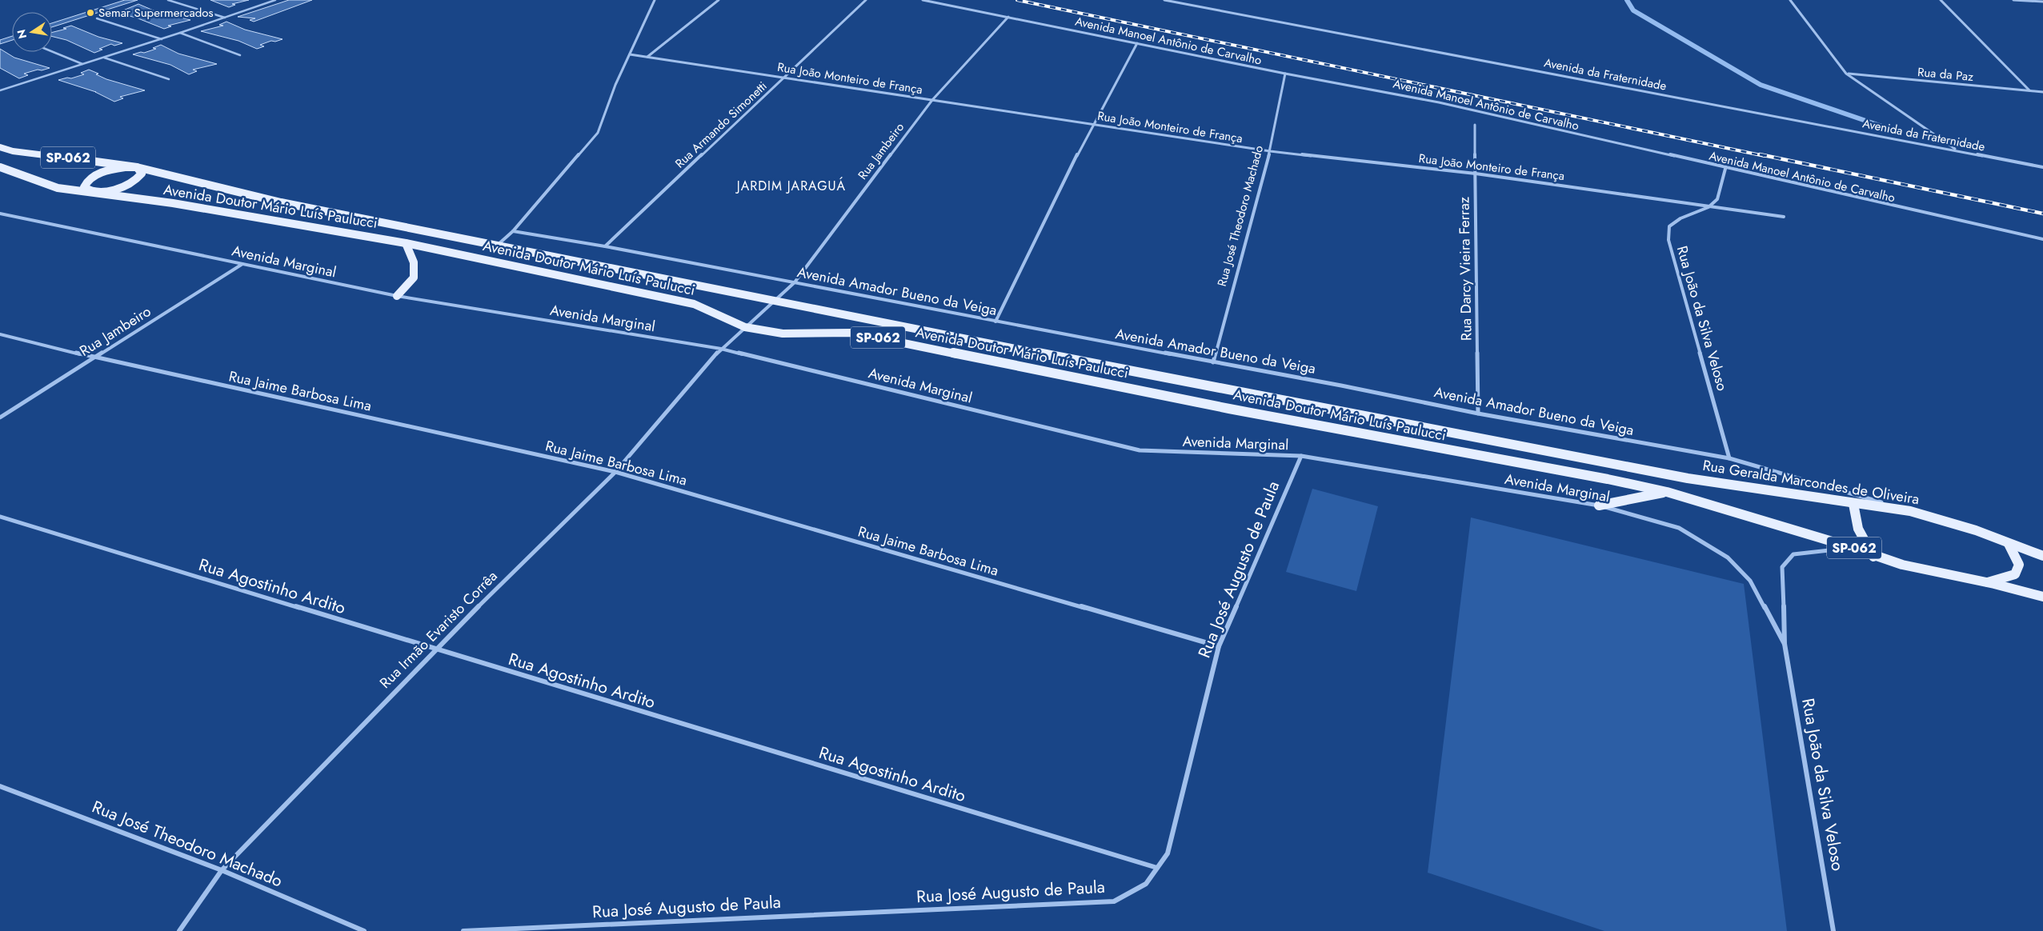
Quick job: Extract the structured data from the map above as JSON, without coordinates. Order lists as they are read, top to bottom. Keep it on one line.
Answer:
{"streets":{"main road":["SP-062","Avenida Doutor Mário Luís Paulucci","Rua Geralda Marcondes de Oliveira"],"street":["Avenida Manoel Antônio de Carvalho","Avenida da Fraternidade","Rua da Paz","Rua João Monteiro de França","Rua Armando Simonetti","Rua Jambeiro","Rua José Theodoro Machado","Avenida Marginal","Rua Darcy Vieira Ferraz","Avenida Amador Bueno da Veiga","Rua João da Silva Veloso","Rua Jaime Barbosa Lima","Rua José Augusto de Paula","Rua Agostinho Ardito","Rua Irmão Evaristo Corrêa"]},"crossings":[["Avenida Manoel Antônio de Carvalho","Rua Jambeiro"],["Avenida Manoel Antônio de Carvalho","Rua José Theodoro Machado"],["Rua João Monteiro de França","Rua Armando Simonetti"],["Rua João Monteiro de França","Rua Jambeiro"],["Rua João Monteiro de França","Rua José Theodoro Machado"],["Rua João Monteiro de França","Rua Darcy Vieira Ferraz"],["Rua João Monteiro de França","Rua João da Silva Veloso"],["Rua Armando Simonetti","Avenida Amador Bueno da Veiga"],["Rua Jambeiro","Avenida Doutor Mário Luís Paulucci"],["Rua Jambeiro","Avenida Marginal"],["Rua Jambeiro","Avenida Amador Bueno da Veiga"],["Rua Jambeiro","Rua Jaime Barbosa Lima"],["Rua Jambeiro","Rua Irmão Evaristo Corrêa"],["SP-062","Avenida Doutor Mário Luís Paulucci"],["SP-062","Rua Geralda Marcondes de Oliveira"],["Avenida Doutor Mário Luís Paulucci","Rua Geralda Marcondes de Oliveira"],["Avenida Doutor Mário Luís Paulucci","Rua Irmão Evaristo Corrêa"],["Rua José Theodoro Machado","Avenida Amador Bueno da Veiga"],["Rua José Theodoro Machado","Rua Irmão Evaristo Corrêa"],["Avenida Marginal","Rua João da Silva Veloso"],["Avenida Marginal","Rua José Augusto de Paula"],["Avenida Marginal","Rua Irmão Evaristo Corrêa"],["Rua Darcy Vieira Ferraz","Avenida Amador Bueno da Veiga"],["Avenida Amador Bueno da Veiga","Rua João da Silva Veloso"],["Avenida Amador Bueno da Veiga","Rua Geralda Marcondes de Oliveira"],["Rua Jaime Barbosa Lima","Rua José Augusto de Paula"],["Rua Jaime Barbosa Lima","Rua Irmão Evaristo Corrêa"],["Rua José Augusto de Paula","Rua Agostinho Ardito"],["Rua Agostinho Ardito","Rua Irmão Evaristo Corrêa"]],"districts":["JARDIM JARAGUÁ"],"places":["Semar Supermercados"],"north":"left"}
